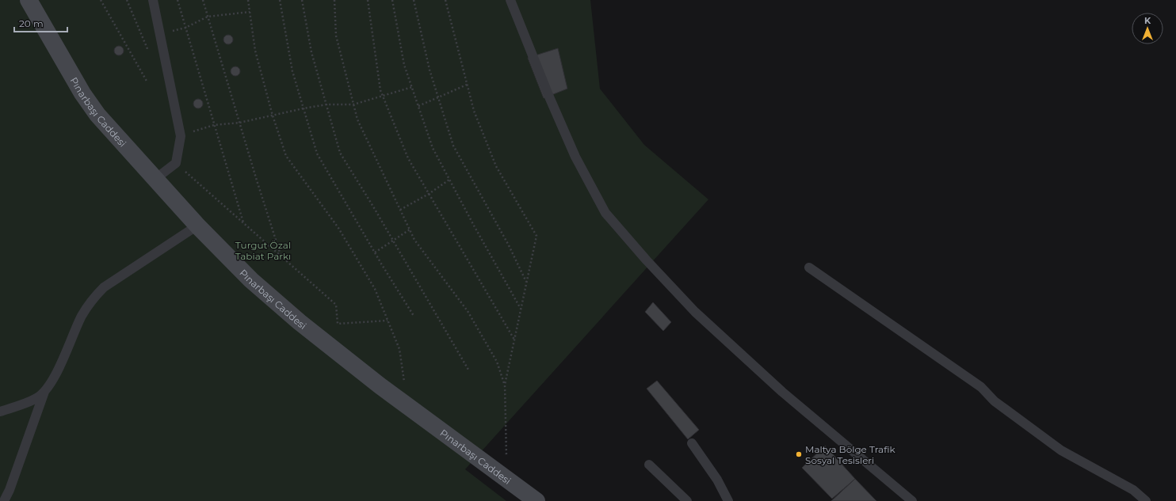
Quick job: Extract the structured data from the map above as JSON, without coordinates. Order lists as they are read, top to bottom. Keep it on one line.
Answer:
{"streets":{"street":["Pınarbaşı Caddesi"]},"parks":["Turgut Özal Tabiat Parkı"],"places":["Maltya Bölge Trafik Sosyal Tesisleri"],"scale_bar":"20 m","north":"top"}
